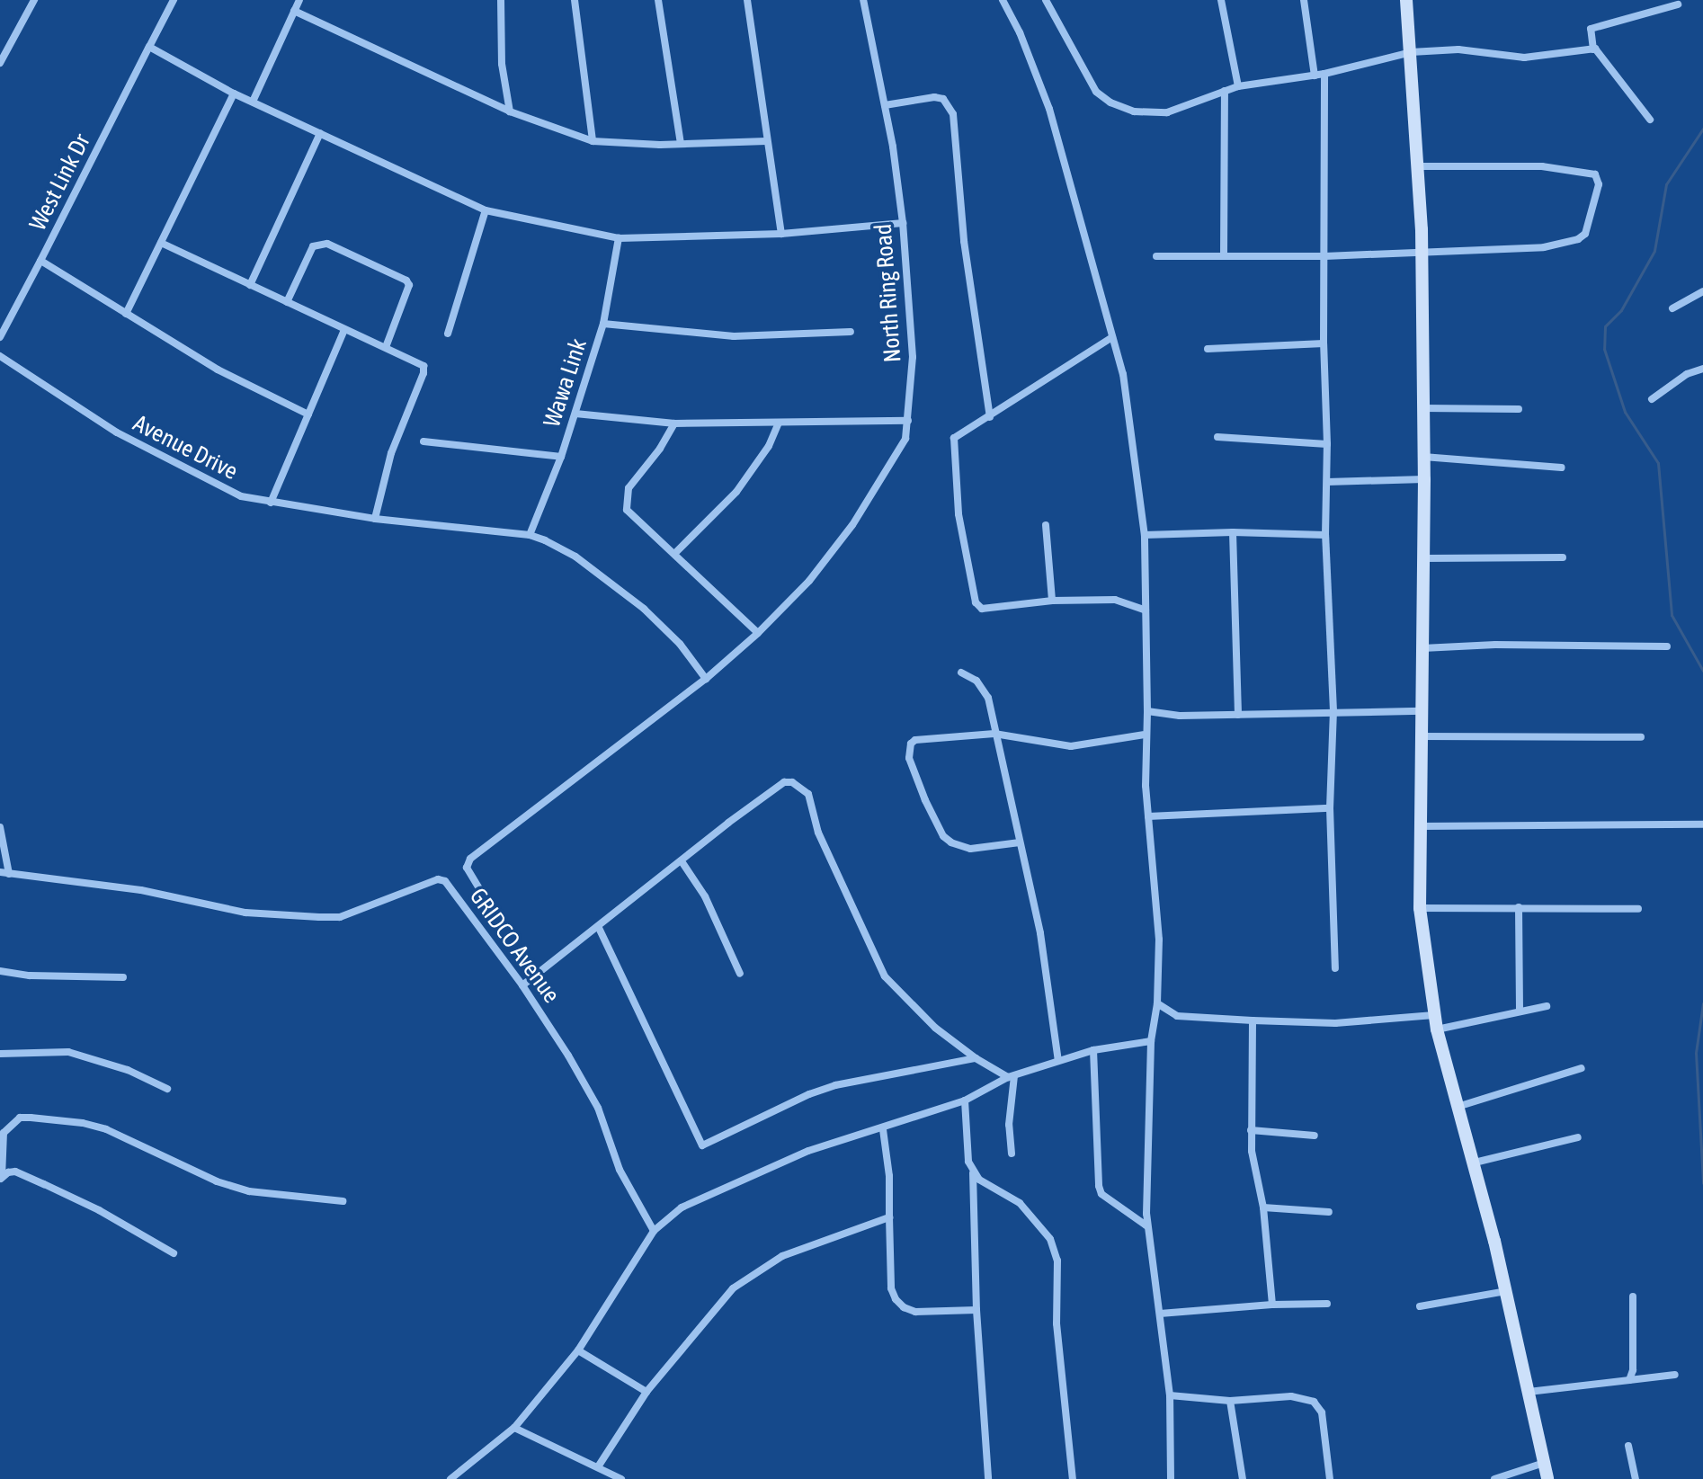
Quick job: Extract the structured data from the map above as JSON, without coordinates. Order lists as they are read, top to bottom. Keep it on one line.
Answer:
{"streets":{"street":["West Link Dr","North Ring Road","Wawa Link","Avenue Drive","GRIDCO Avenue"]},"crossings":[["North Ring Road","Avenue Drive"],["Wawa Link","Avenue Drive"]]}
